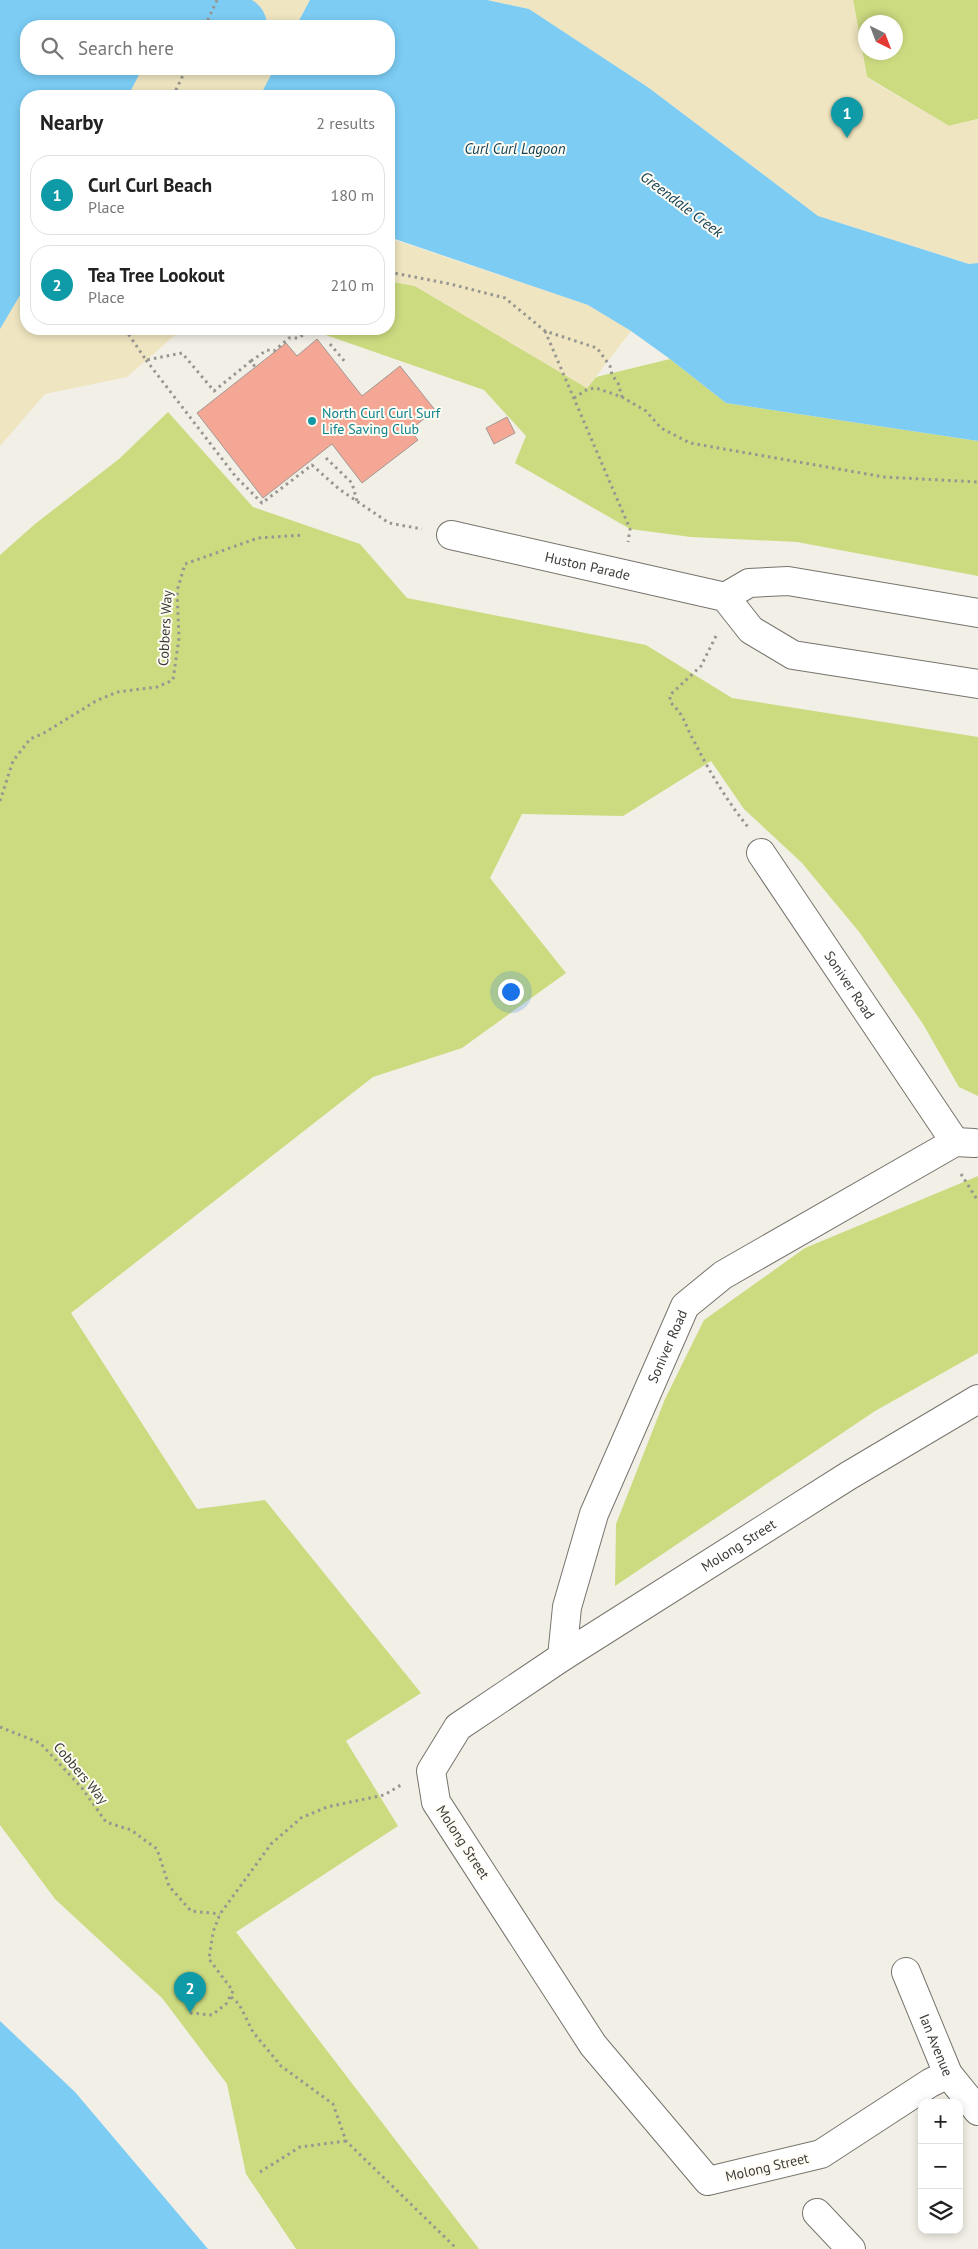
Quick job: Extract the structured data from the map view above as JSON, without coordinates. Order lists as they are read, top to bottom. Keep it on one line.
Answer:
{"streets":{"street":["Huston Parade","Soniver Road","Molong Street","Ian Avenue"],"path":["Cobbers Way"]},"crossings":[["Soniver Road","Molong Street"],["Molong Street","Ian Avenue"]],"water":["Curl Curl Lagoon","Greendale Creek"],"places":["North Curl Curl Surf Life Saving Club"],"north":"bottom right","page":{"search":"Search here","heading":["Nearby","2 results"],"pins":["1","2"],"list":[{"mark":"1","name":"Curl Curl Beach","note":"Place","value":"180 m"},{"mark":"2","name":"Tea Tree Lookout","note":"Place","value":"210 m"}],"map_buttons":["+","−"]}}
